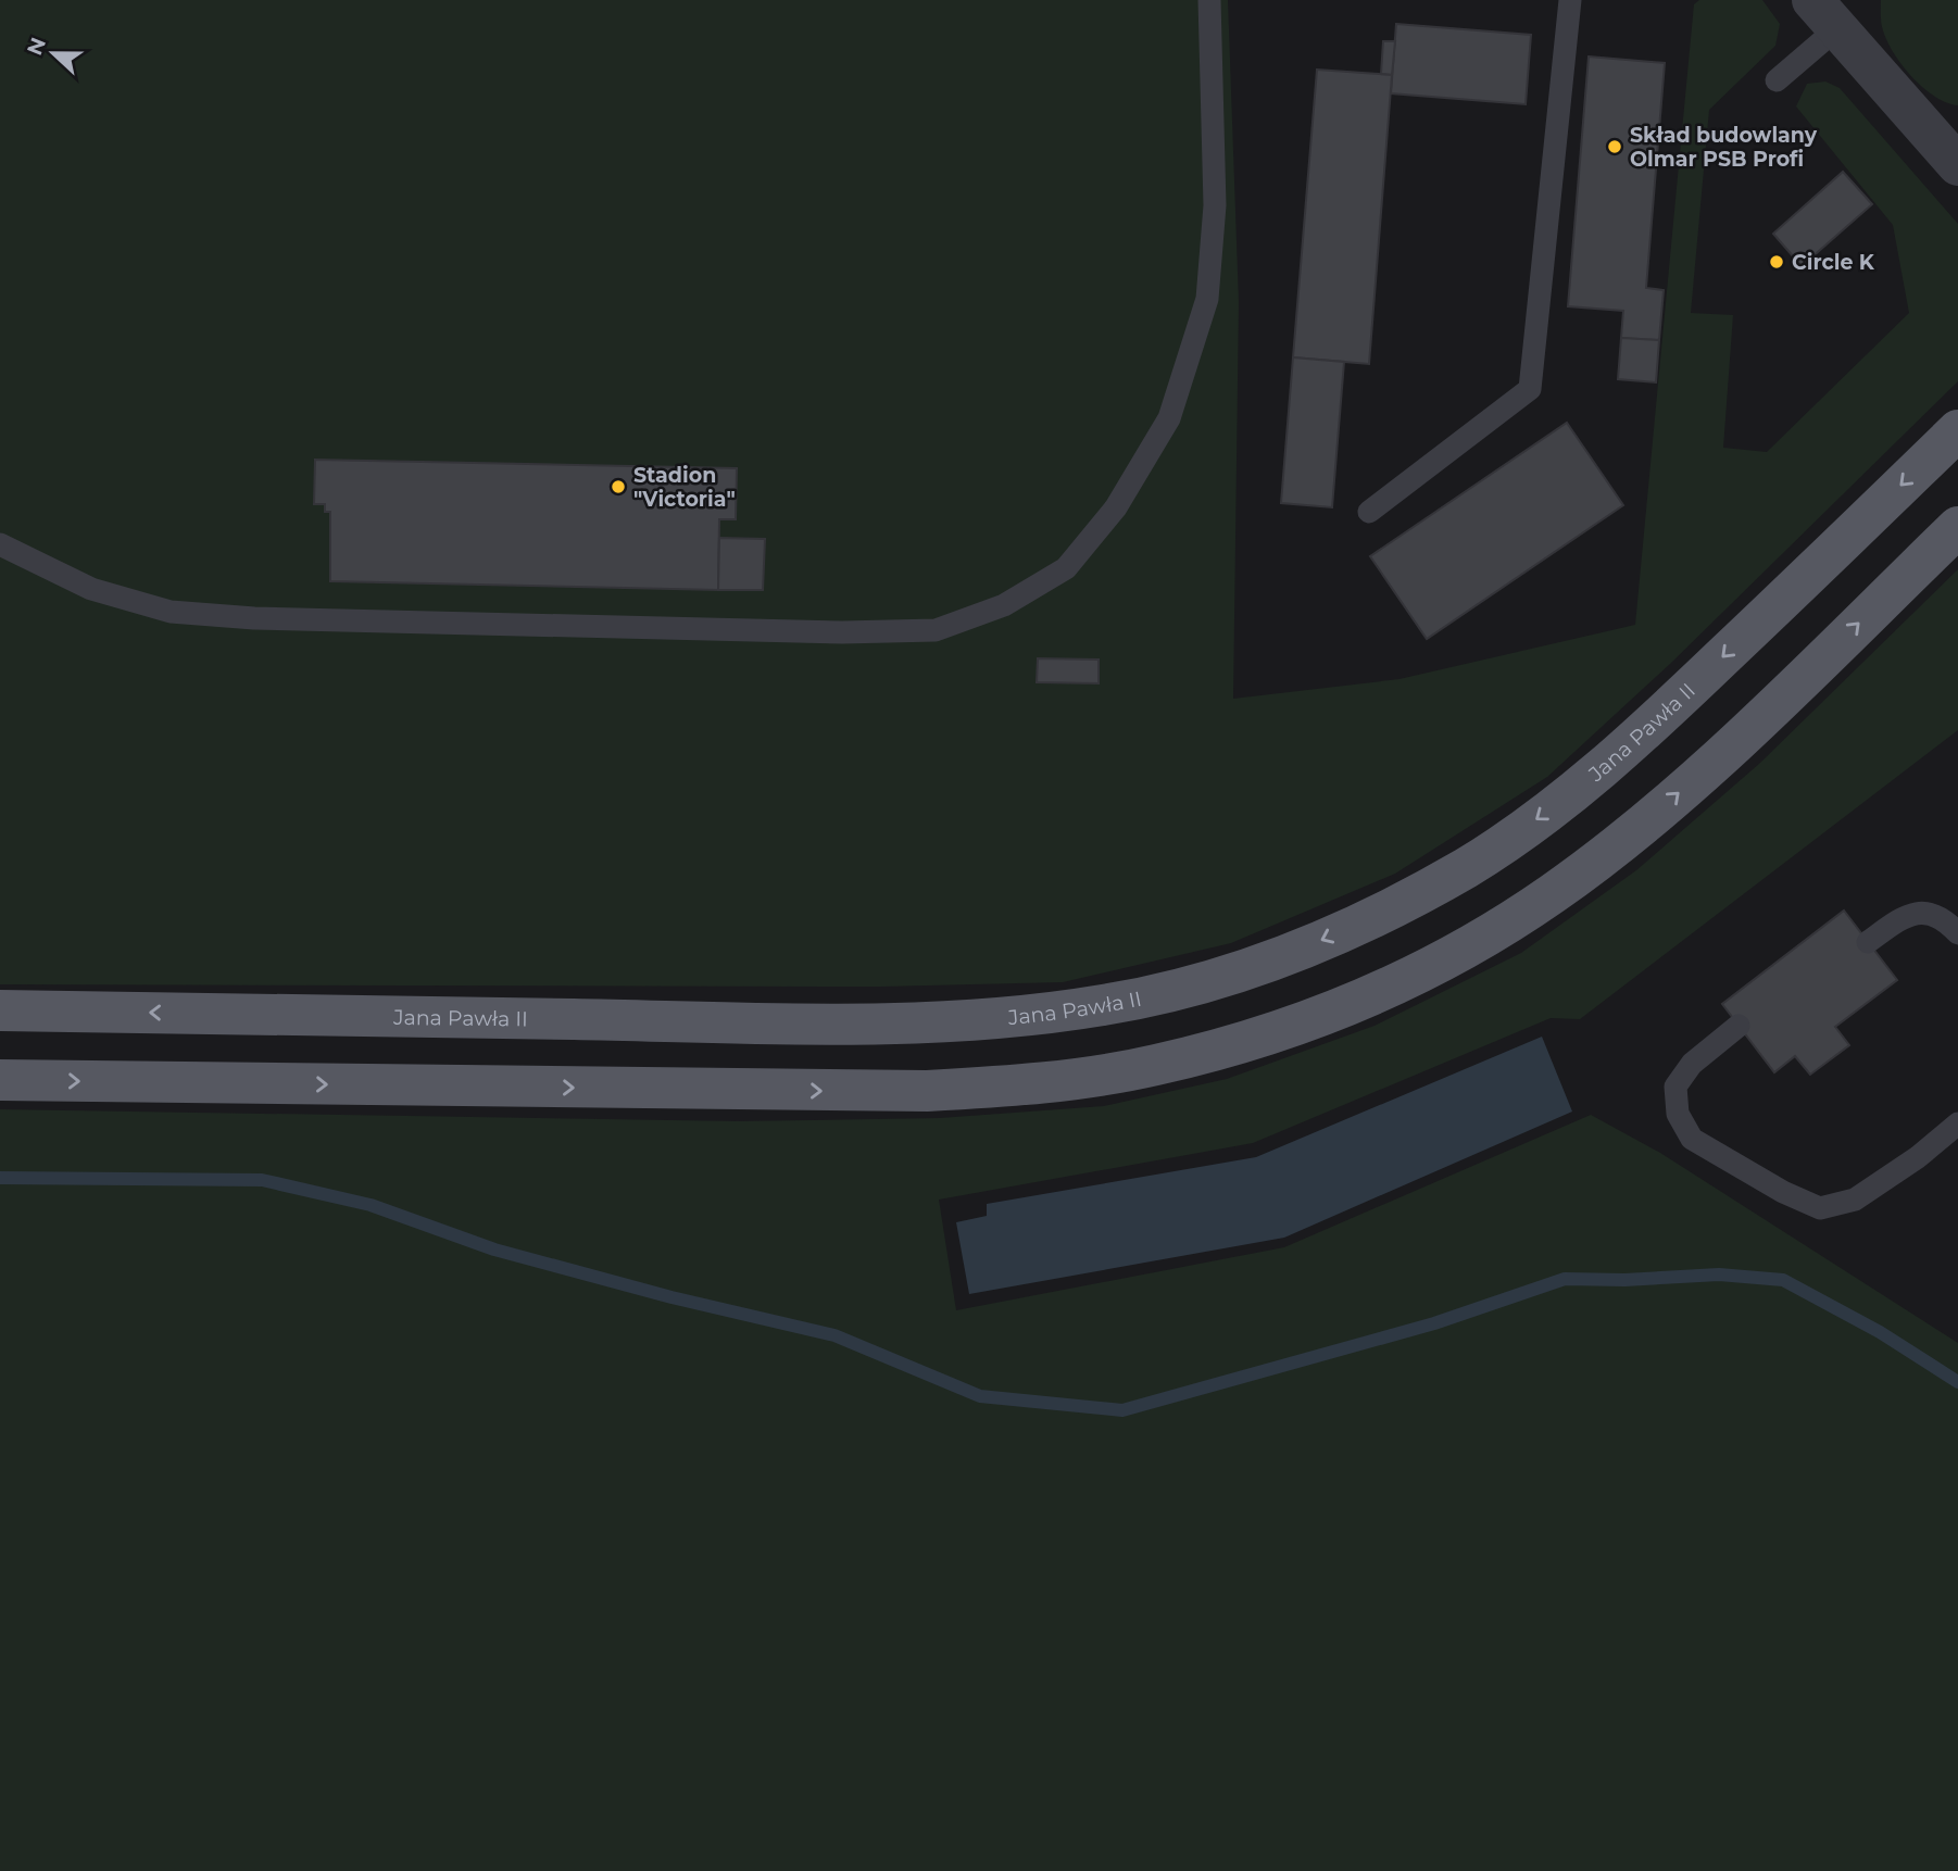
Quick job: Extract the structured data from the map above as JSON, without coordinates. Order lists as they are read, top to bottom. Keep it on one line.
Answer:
{"streets":{"main road":["Jana Pawła II"]},"places":["Skład budowlany Olmar PSB Profi","Circle K","Stadion \"Victoria\""],"north":"left"}
